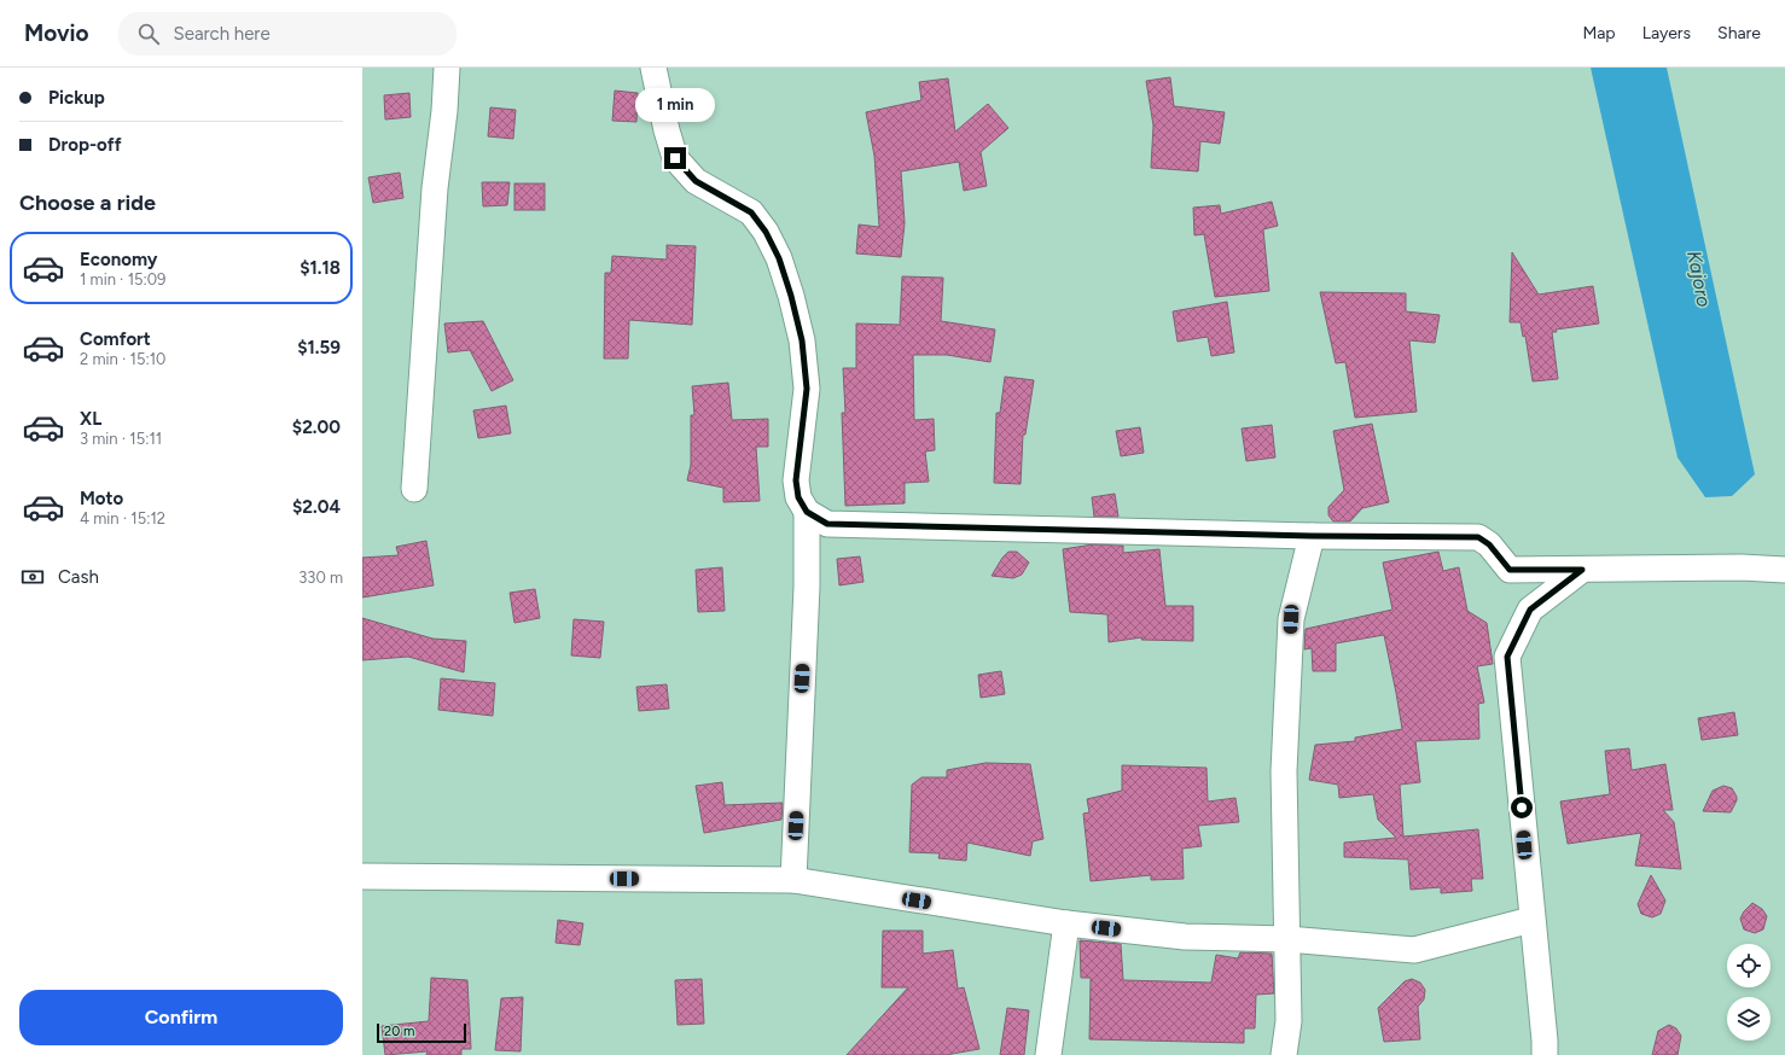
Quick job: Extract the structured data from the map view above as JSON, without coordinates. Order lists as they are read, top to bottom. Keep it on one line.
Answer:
{"water":["Kajoro"],"scale_bar":"20 m","page":{"header":"Movio","search":"Search here","nav":["Map","Layers","Share"],"banner":["Pickup","Drop-off"],"bubble":"1 min","heading":"Choose a ride","list":[{"name":"Economy","note":"1 min · 15:09","value":"$1.18"},{"name":"Comfort","note":"2 min · 15:10","value":"$1.59"},{"name":"XL","note":"3 min · 15:11","value":"$2.00"},{"name":"Moto","note":"4 min · 15:12","value":"$2.04"}],"pay":["Cash","330 m"],"buttons":"Confirm","scale":"20 m"}}
